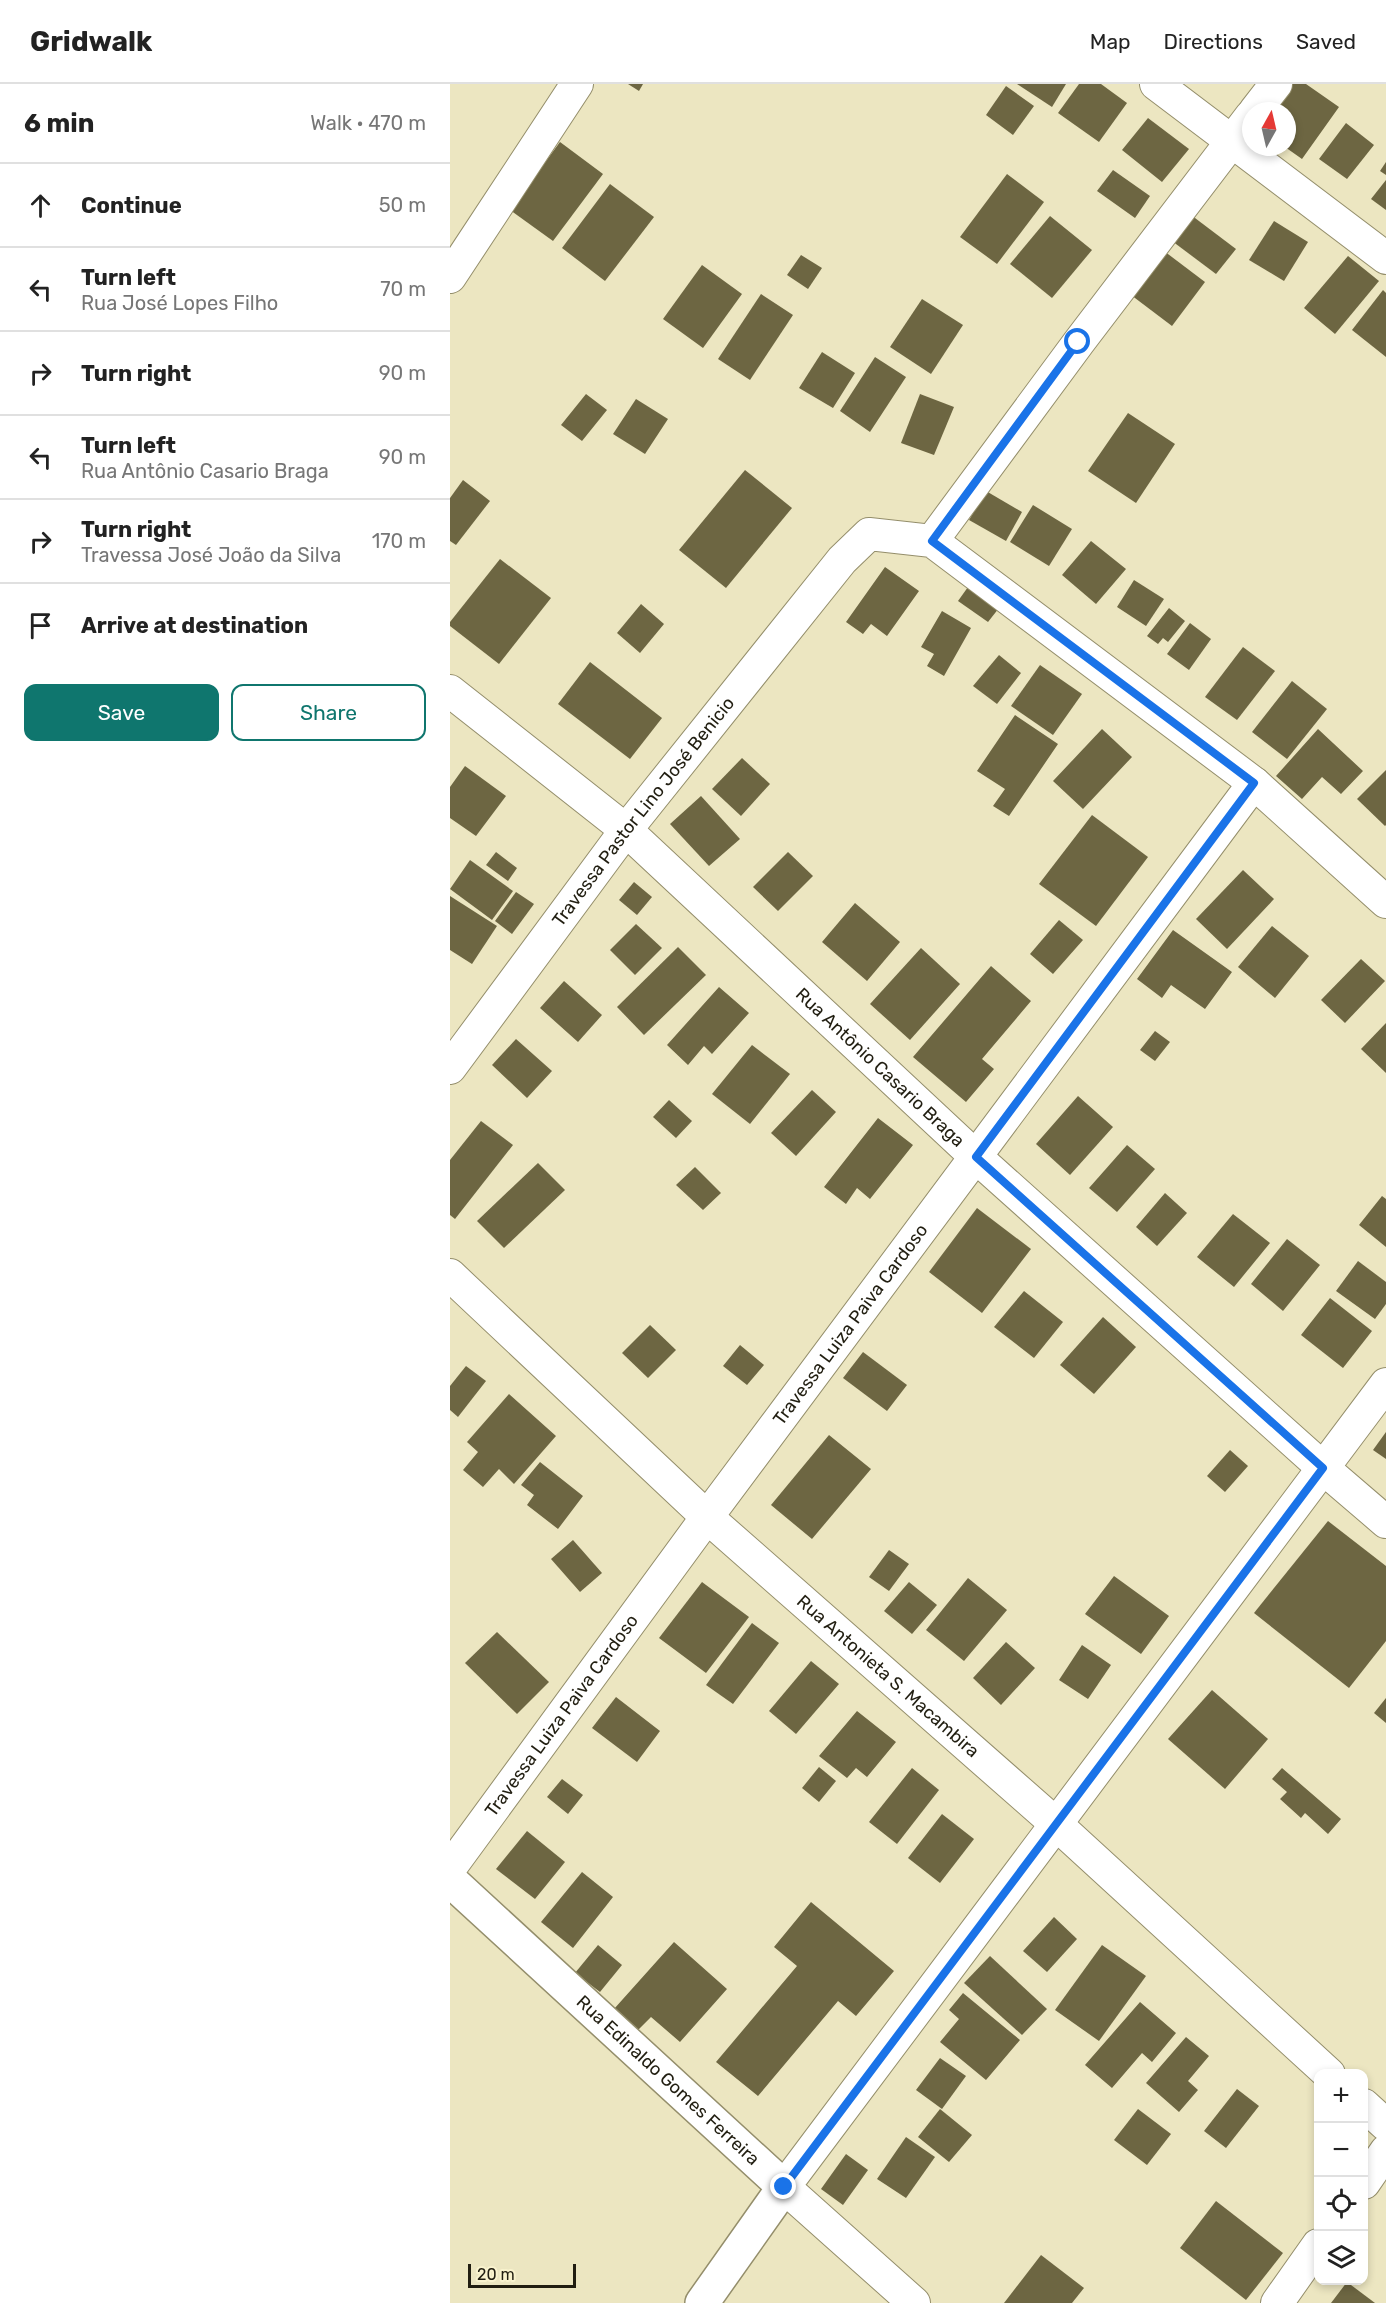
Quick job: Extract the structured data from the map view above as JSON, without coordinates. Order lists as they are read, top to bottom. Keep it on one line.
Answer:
{"streets":{"street":["Travessa Pastor Lino José Benicio","Rua Antônio Casario Braga","Travessa Luiza Paiva Cardoso","Rua Antonieta S. Macambira","Rua Edinaldo Gomes Ferreira"]},"crossings":[["Travessa Pastor Lino José Benicio","Rua Antônio Casario Braga"],["Rua Antônio Casario Braga","Travessa Luiza Paiva Cardoso"],["Travessa Luiza Paiva Cardoso","Rua Antonieta S. Macambira"]],"scale_bar":"20 m","north":"top","page":{"header":"Gridwalk","nav":["Map","Directions","Saved"],"heading":["6 min","Walk · 470 m"],"list":[["Continue","50 m"],["Turn left","Rua José Lopes Filho","70 m"],["Turn right","90 m"],["Turn left","Rua Antônio Casario Braga","90 m"],["Turn right","Travessa José João da Silva","170 m"],"Arrive at destination"],"buttons":["Save","Share"],"map_buttons":["+","−"],"scale":"20 m"}}
